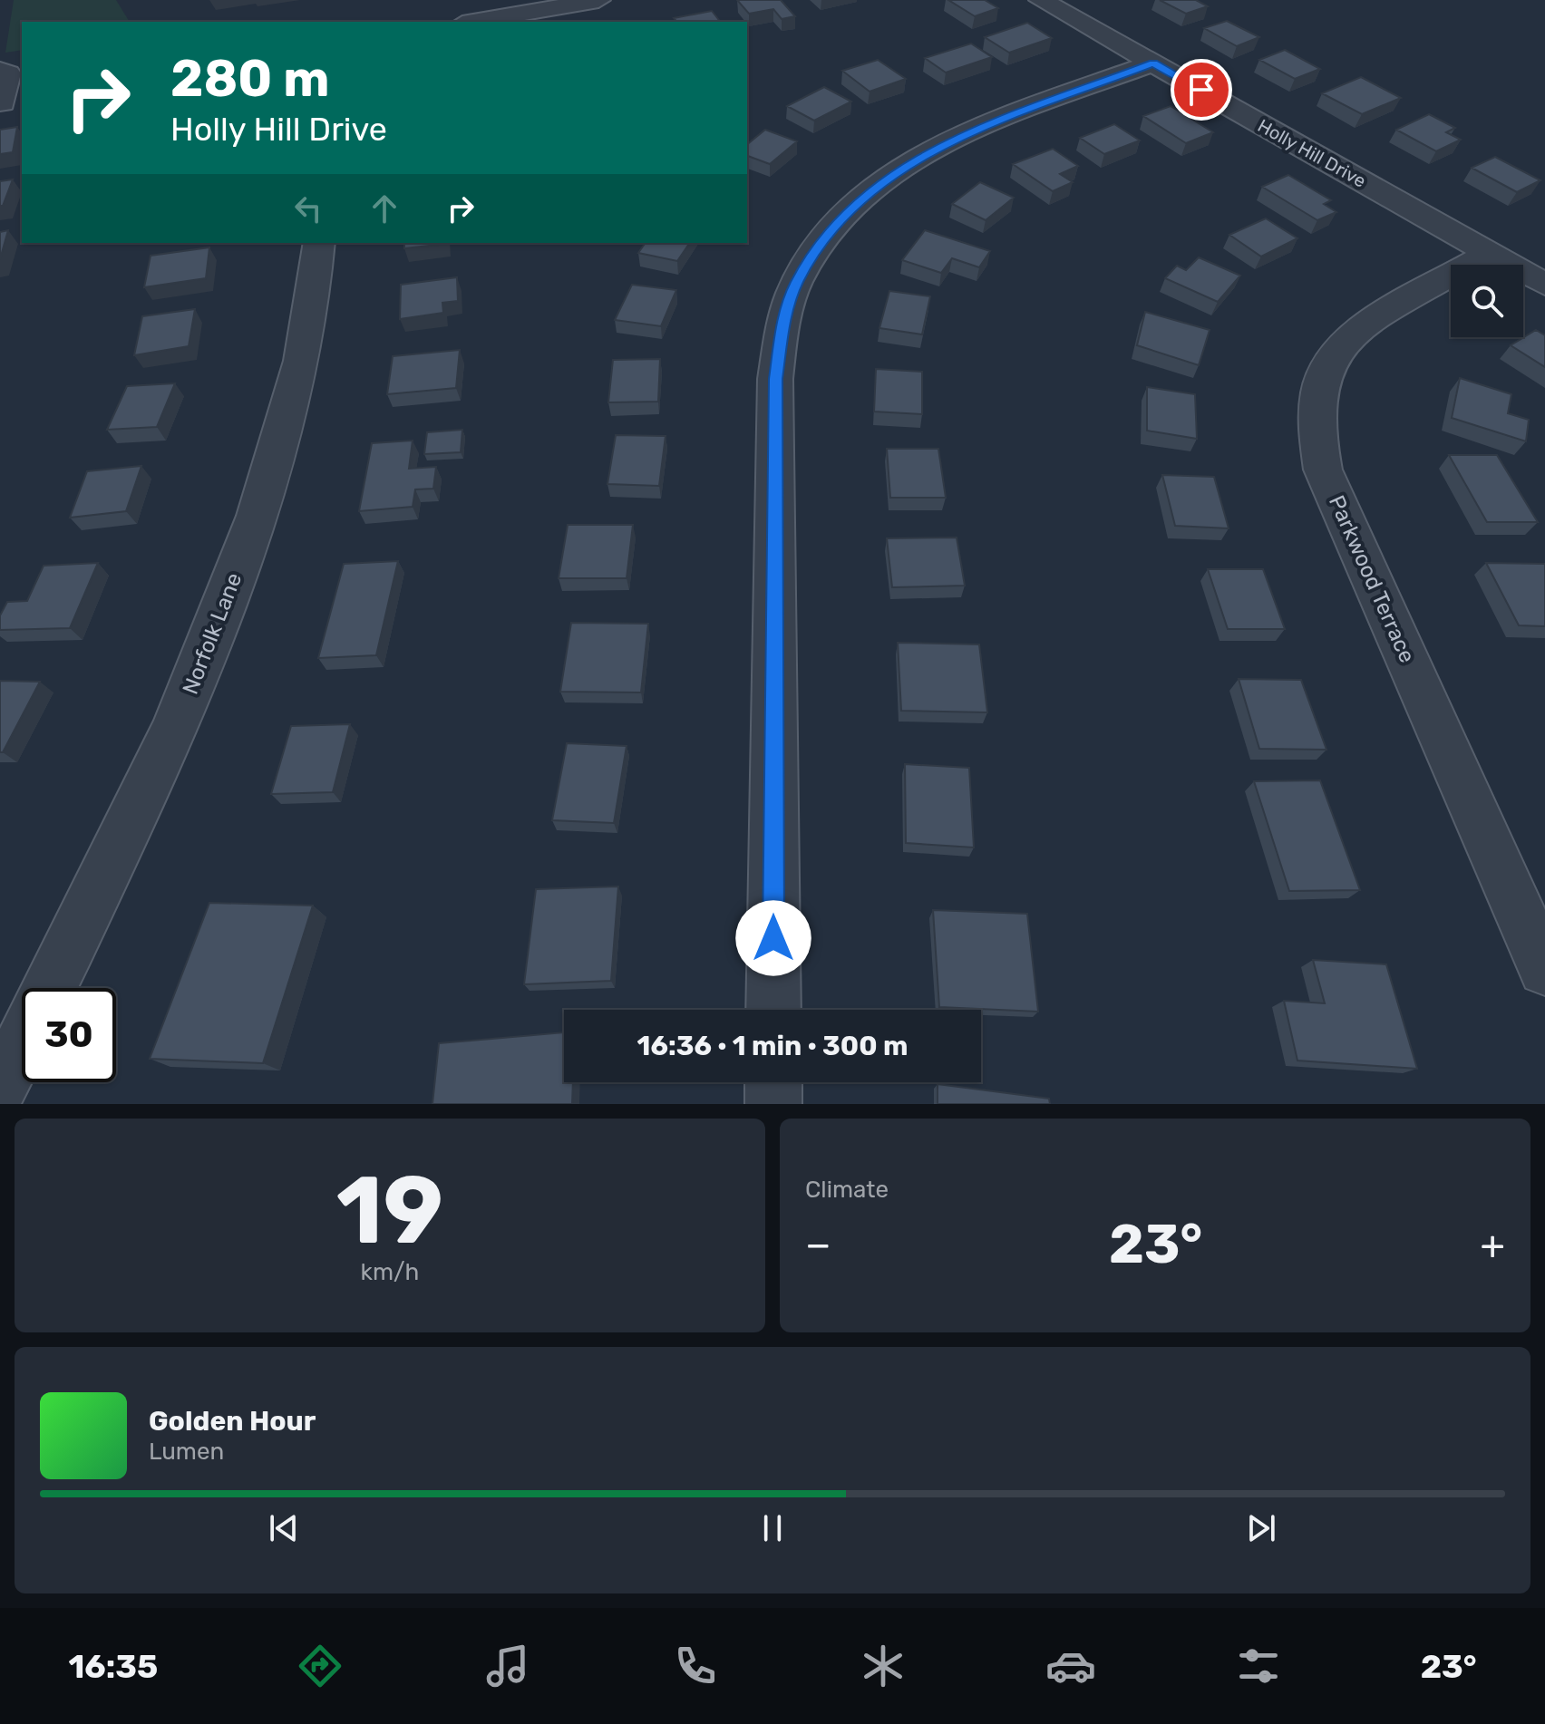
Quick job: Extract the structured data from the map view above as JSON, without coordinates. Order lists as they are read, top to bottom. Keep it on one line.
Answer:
{"streets":{"street":["Holly Hill Drive","Parkwood Terrace","Norfolk Lane"]},"crossings":[["Holly Hill Drive","Parkwood Terrace"]],"page":{"turn":["280 m","Holly Hill Drive"],"limit":"30","trip":"16:36 · 1 min · 300 m","tile":[["19","km/h"],"Climate"],"heat":["−","23°","+"],"song":["Golden Hour","Lumen"],"tabs":["16:35","23°"]}}
